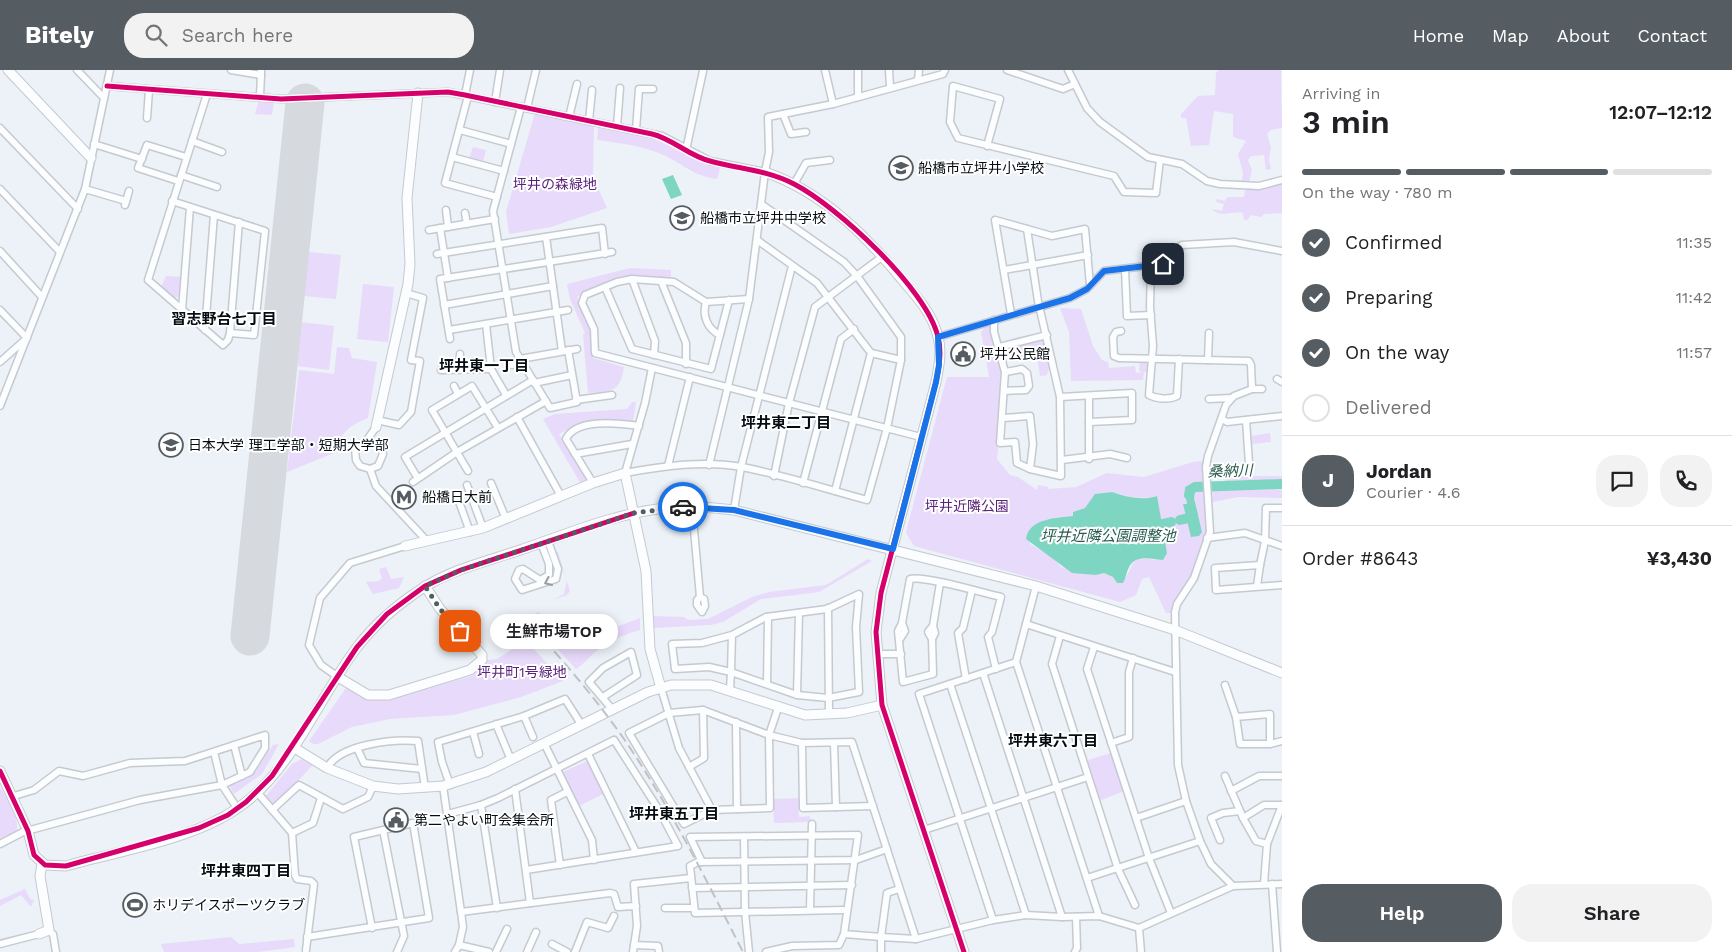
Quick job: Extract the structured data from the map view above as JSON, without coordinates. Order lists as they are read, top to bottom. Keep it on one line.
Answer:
{"districts":["習志野台七丁目","坪井東一丁目","坪井東二丁目","坪井東六丁目","坪井東五丁目","坪井東四丁目"],"water":["桑納川","坪井近隣公園調整池"],"parks":["坪井の森緑地","坪井近隣公園","坪井町1号緑地"],"places":{"school or university":["船橋市立坪井小学校","船橋市立坪井中学校","日本大学 理工学部・短期大学部"],"public building":["坪井公民館","第二やよい町会集会所"],"metro station":["船橋日大前"],"other":["生鮮市場TOP"],"sports":["ホリデイスポーツクラブ"]},"page":{"header":"Bitely","search":"Search here","nav":["Home","Map","About","Contact"],"heading":["3 min","Arriving in","12:07–12:12"],"panel":["Jordan","Courier · 4.6","Order #8643","¥3,430"],"bar":"On the way · 780 m","list":[["Confirmed","11:35"],["Preparing","11:42"],["On the way","11:57"],"Delivered"],"round":"J","bubble":"生鮮市場TOP","buttons":["Help","Share"]}}
